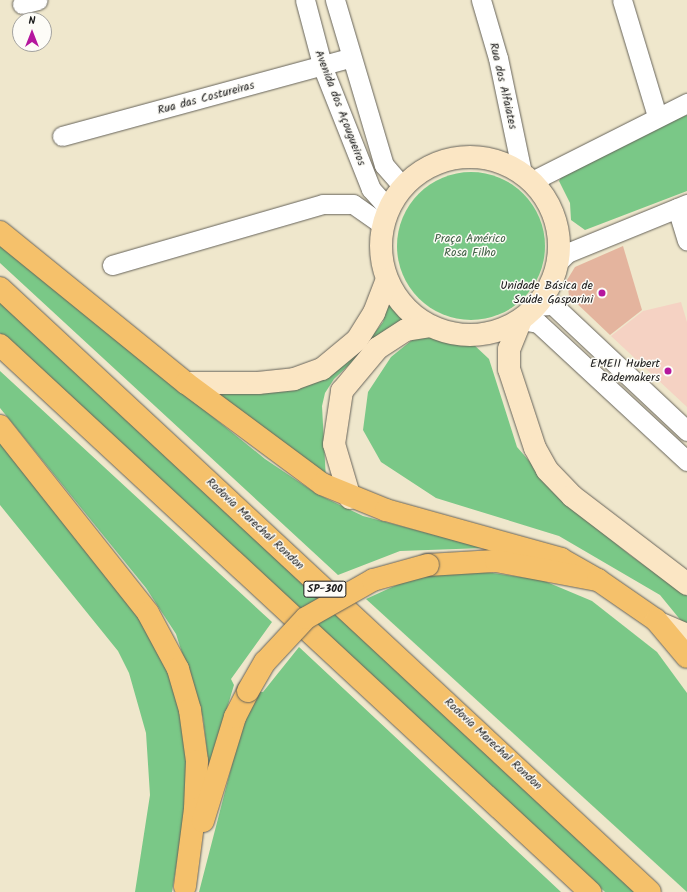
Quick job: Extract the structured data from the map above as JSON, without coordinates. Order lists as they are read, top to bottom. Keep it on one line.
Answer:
{"streets":{"highway":["Rodovia Marechal Rondon","SP-300"],"street":["Rua dos Alfaiates","Rua das Costureiras","Avenida dos Açougueiros"]},"crossings":[["Rua das Costureiras","Avenida dos Açougueiros"]],"parks":["Praça Américo Rosa Filho"],"places":["Unidade Básica de Saúde Gasparini","EMEII Hubert Rademakers"],"north":"top"}
